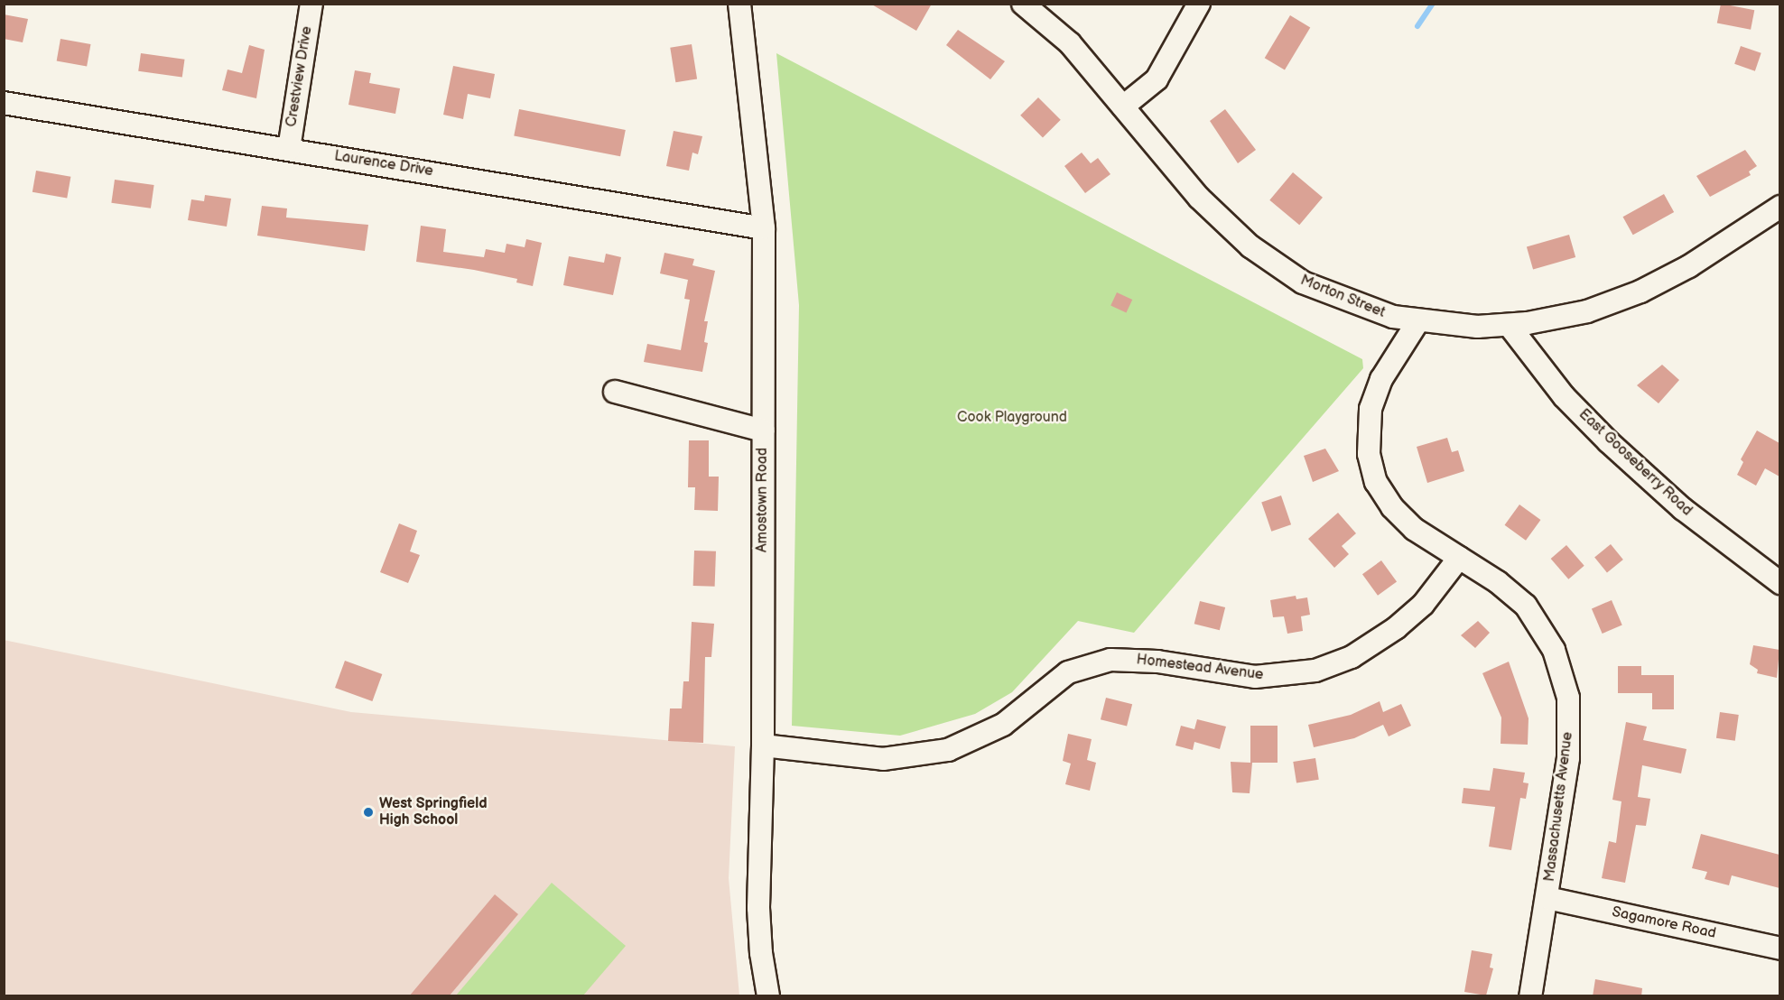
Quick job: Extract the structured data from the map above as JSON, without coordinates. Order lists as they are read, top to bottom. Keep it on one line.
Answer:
{"streets":{"street":["Crestview Drive","Laurence Drive","Morton Street","East Gooseberry Road","Amostown Road","Homestead Avenue","Massachusetts Avenue","Sagamore Road"]},"crossings":[["Crestview Drive","Laurence Drive"],["Laurence Drive","Amostown Road"],["Morton Street","East Gooseberry Road"],["Morton Street","Massachusetts Avenue"],["Amostown Road","Homestead Avenue"],["Homestead Avenue","Massachusetts Avenue"],["Massachusetts Avenue","Sagamore Road"]],"parks":["Cook Playground"],"places":["West Springfield High School"]}
